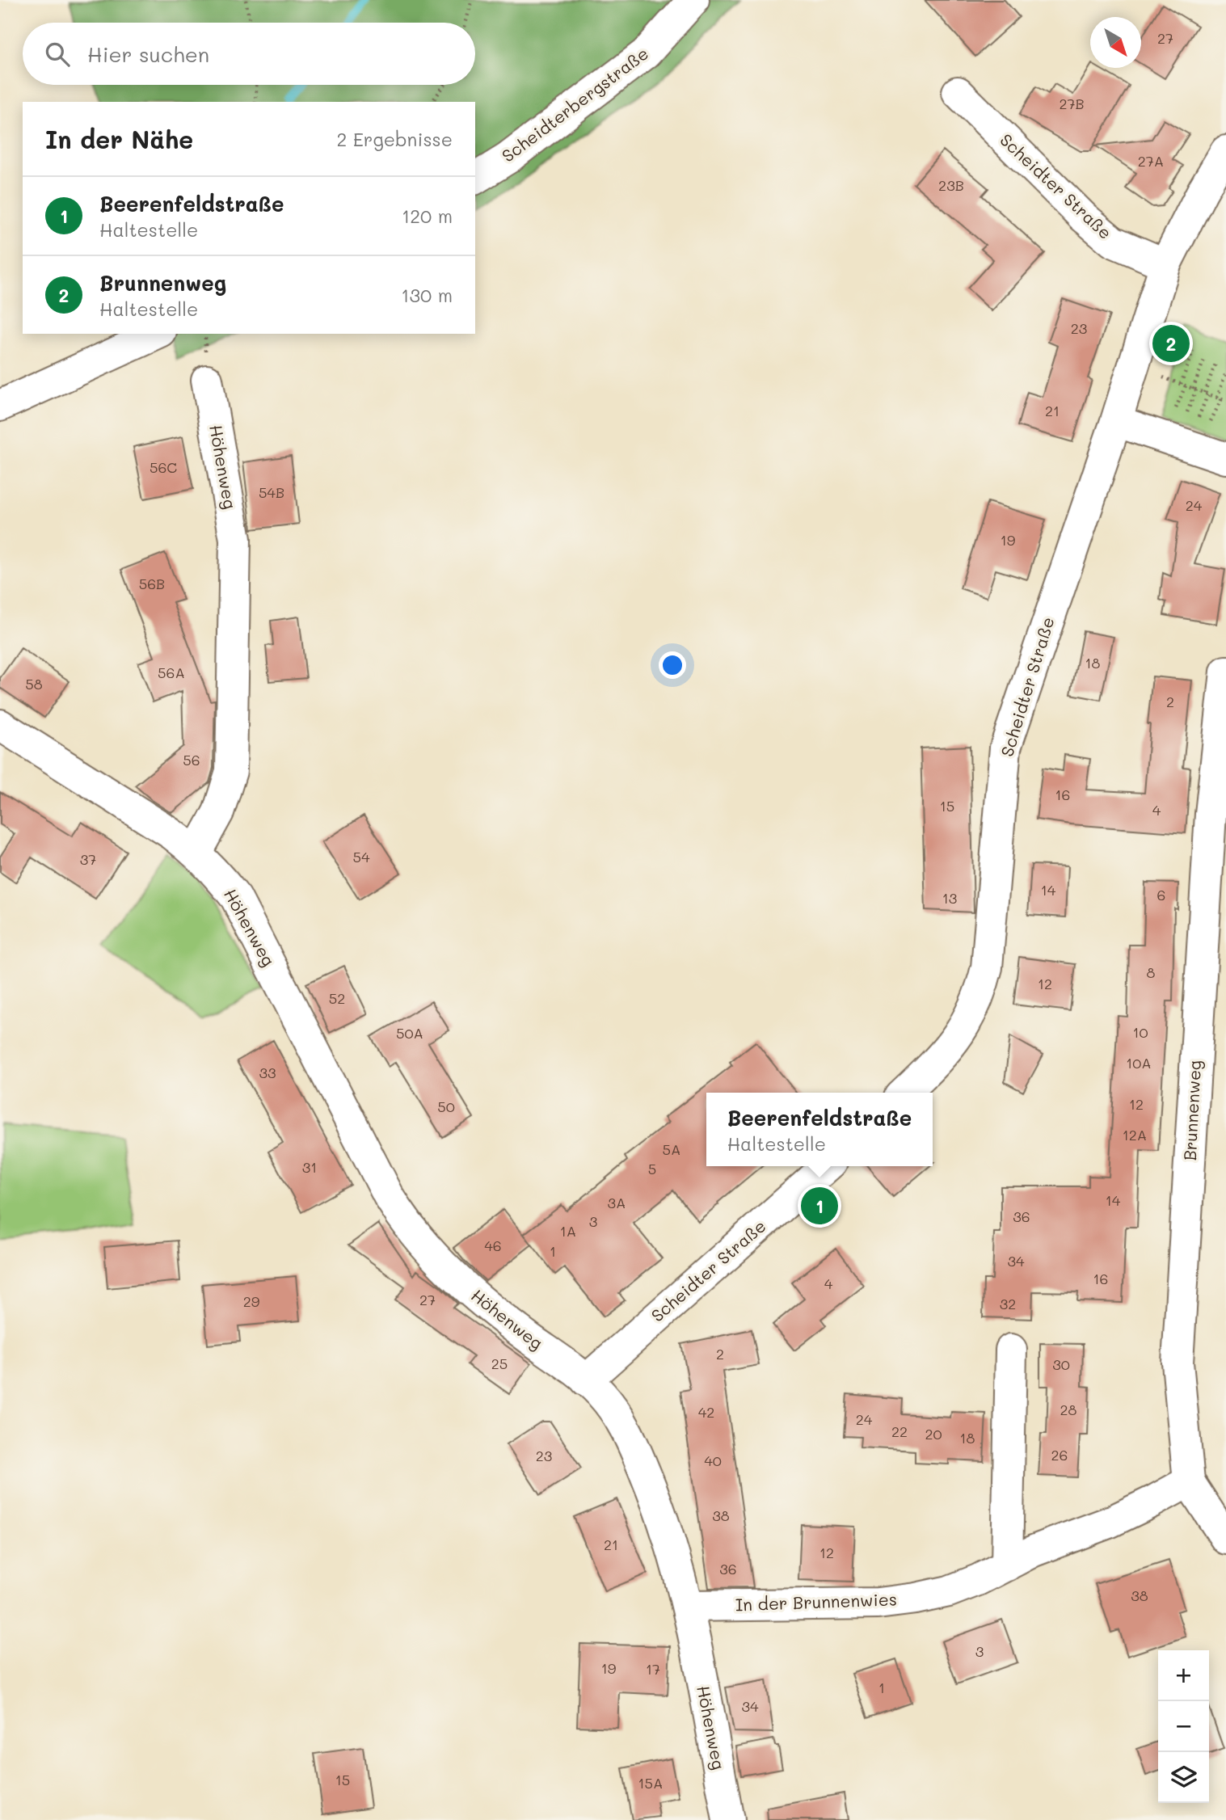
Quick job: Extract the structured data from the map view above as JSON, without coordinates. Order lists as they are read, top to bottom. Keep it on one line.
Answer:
{"streets":{"street":["Scheidterbergstraße","Scheidter Straße","Höhenweg","Brunnenweg","In der Brunnenwies"]},"crossings":[["Scheidter Straße","Höhenweg"],["Höhenweg","In der Brunnenwies"],["Brunnenweg","In der Brunnenwies"]],"house_numbers":["27","27B","27A","23B","23","21","56C","54B","24","19","56B","18","56A","58","2","56","16","15","4","54","37","14","6","13","8","12","52","10","50A","10A","33","12","50","12A","5A","31","5","14","3A","36","3","1A","46","1","34","16","4","27","29","32","2","25","30","28","42","24","22","20","18","26","23","40","38","21","12","36","38","3","19","17","1","34","15","15A"],"north":"bottom right","page":{"search":"Hier suchen","heading":["In der Nähe","2 Ergebnisse"],"list":[{"mark":"1","name":"Beerenfeldstraße","note":"Haltestelle","value":"120 m"},{"mark":"2","name":"Brunnenweg","note":"Haltestelle","value":"130 m"}],"pins":["2","1"],"popup":["Beerenfeldstraße","Haltestelle"],"map_buttons":["+","−"]}}
